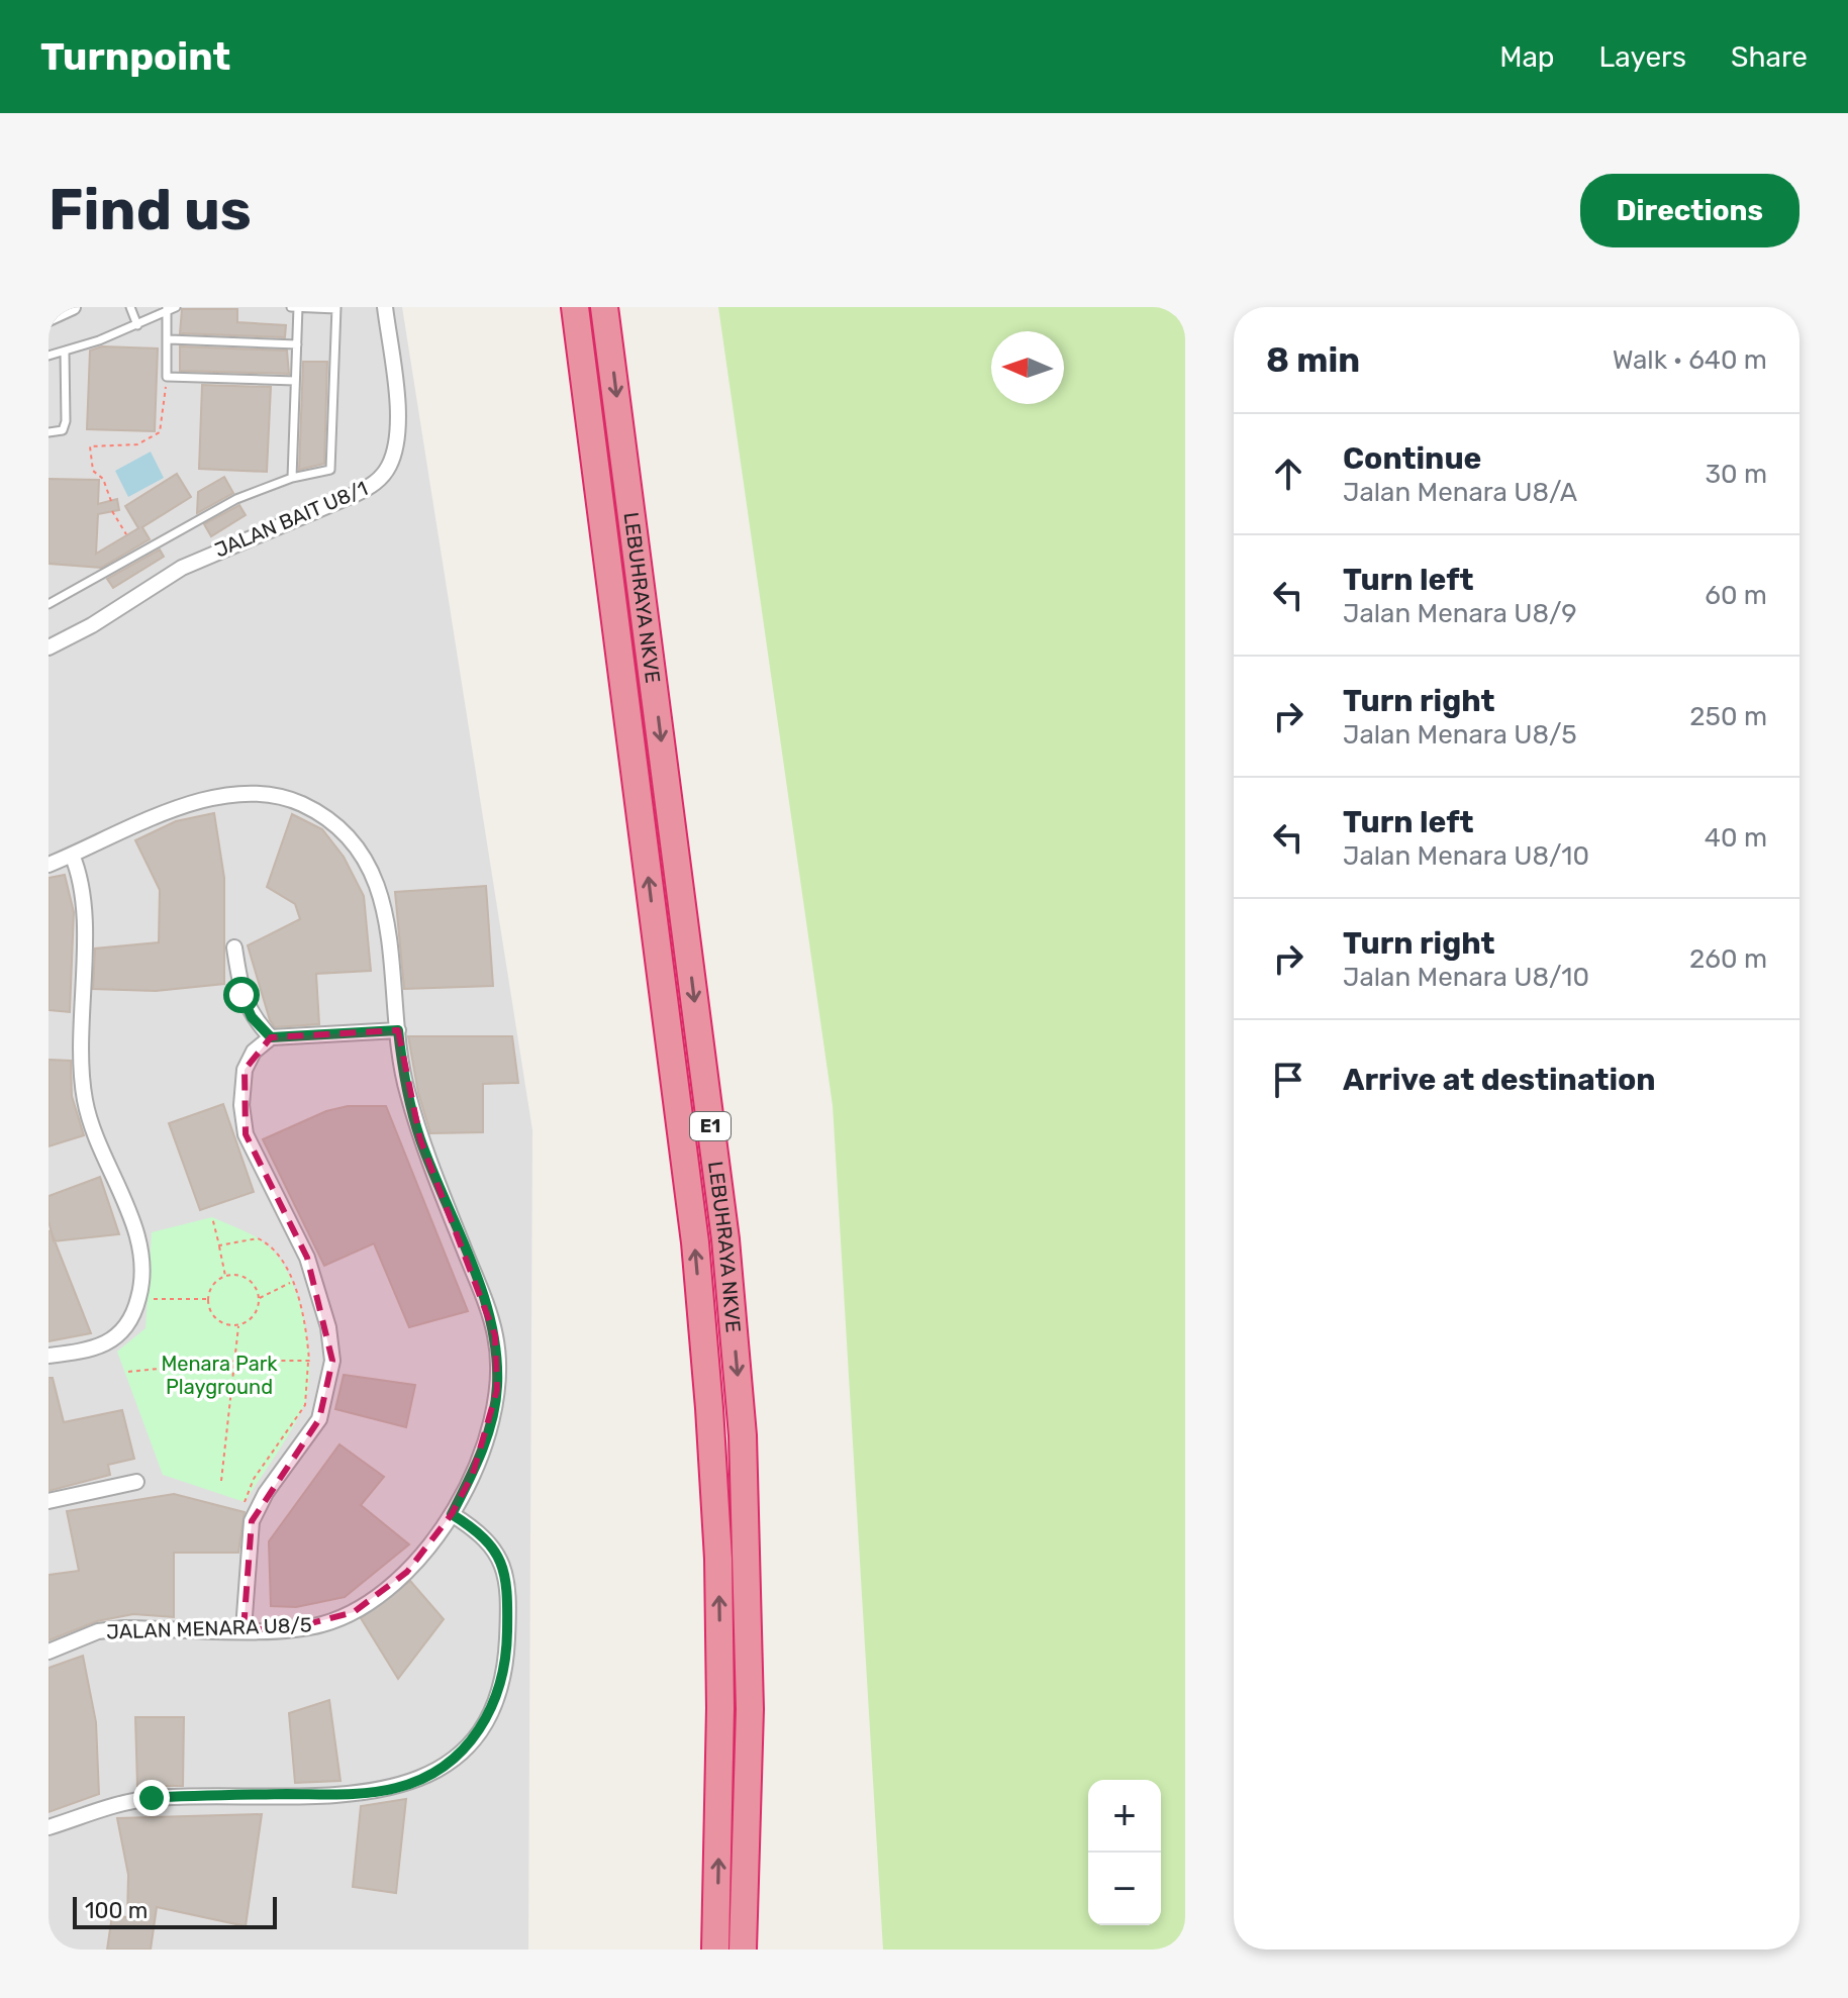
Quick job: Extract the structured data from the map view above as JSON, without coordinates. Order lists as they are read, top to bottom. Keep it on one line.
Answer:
{"streets":{"highway":["LEBUHRAYA NKVE","E1"],"street":["JALAN BAIT U8/1","JALAN MENARA U8/5"]},"parks":["Menara Park Playground"],"scale_bar":"100 m","north":"left","page":{"header":"Turnpoint","nav":["Map","Layers","Share"],"buttons":"Directions","title":"Find us","heading":["8 min","Walk · 640 m"],"list":[["Continue","Jalan Menara U8/A","30 m"],["Turn left","Jalan Menara U8/9","60 m"],["Turn right","Jalan Menara U8/5","250 m"],["Turn left","Jalan Menara U8/10","40 m"],["Turn right","Jalan Menara U8/10","260 m"],"Arrive at destination"],"map_buttons":["+","−"],"scale":"100 m"}}
